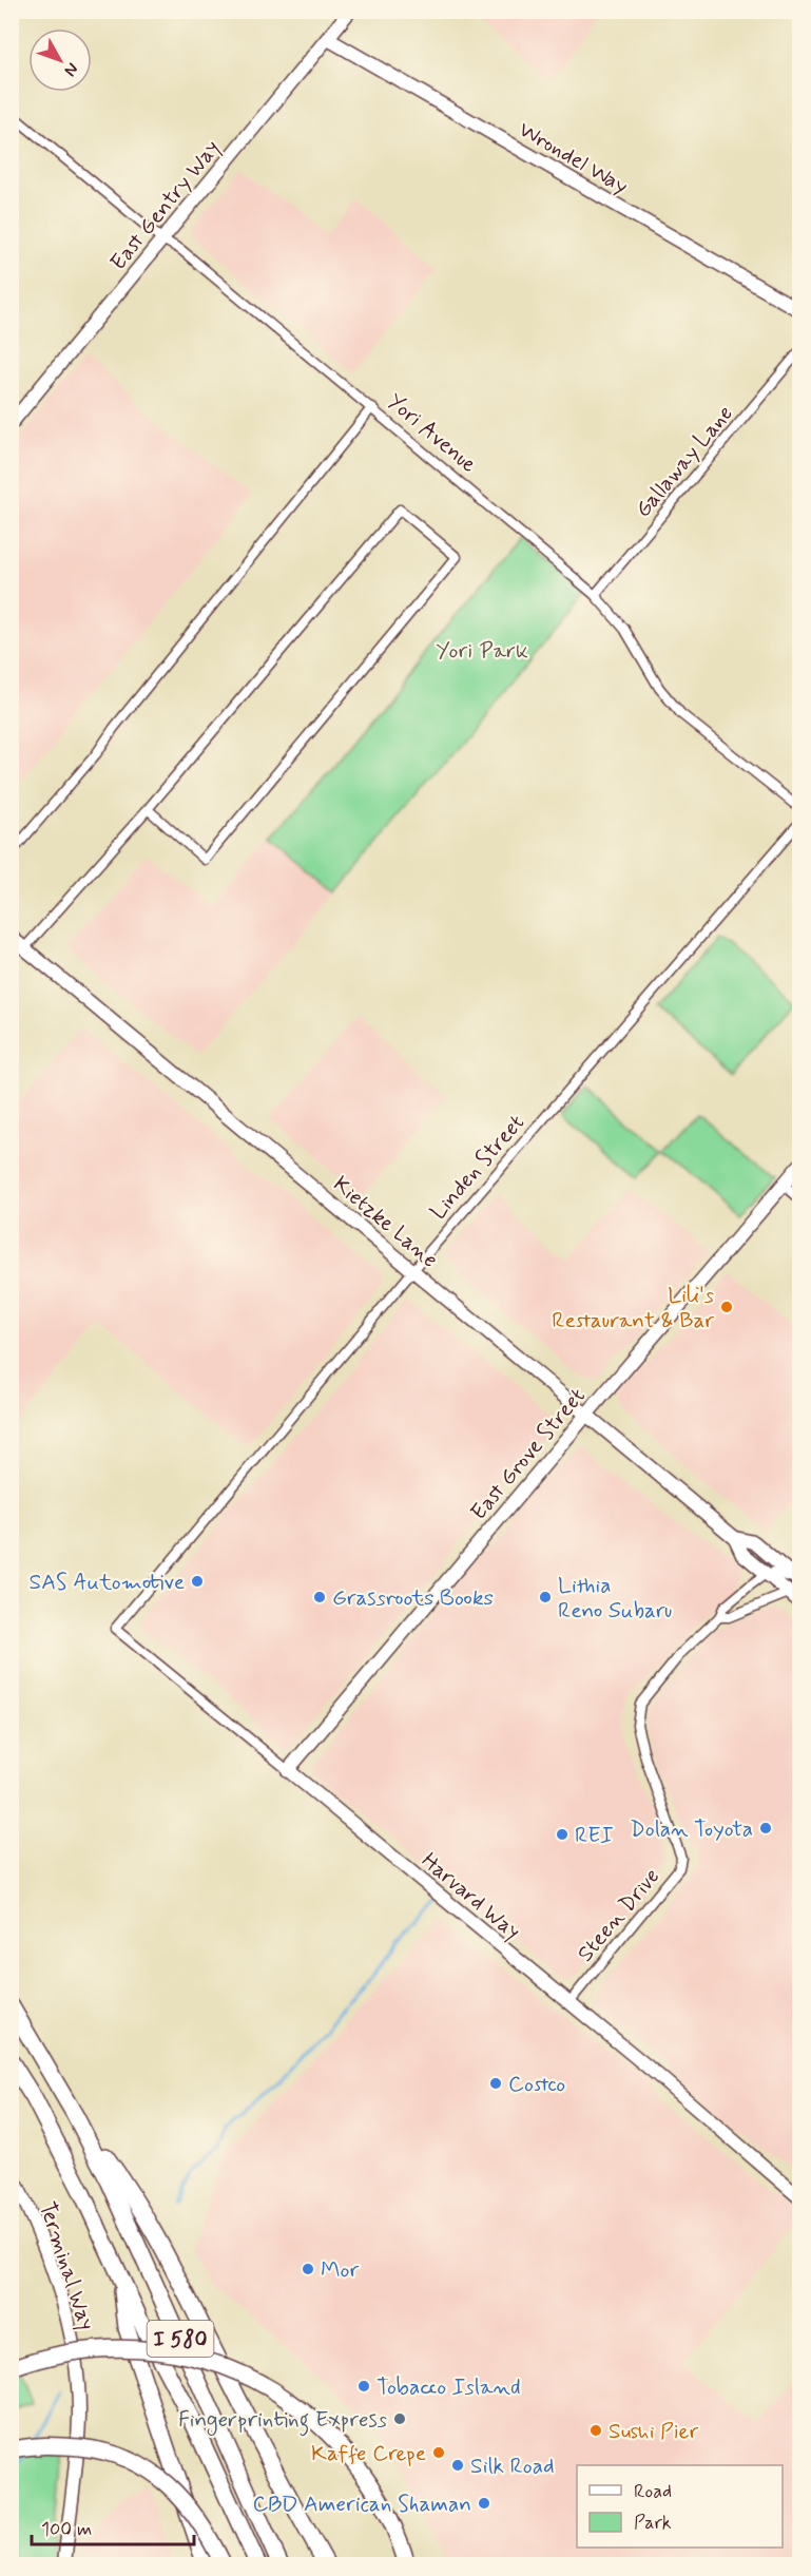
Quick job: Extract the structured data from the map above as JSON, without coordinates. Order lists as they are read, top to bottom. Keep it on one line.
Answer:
{"streets":{"highway":["I 580"],"street":["Wrondel Way","East Gentry Way","Yori Avenue","Gallaway Lane","Linden Street","Kietzke Lane","East Grove Street","Harvard Way","Steen Drive","Terminal Way"]},"crossings":[["Wrondel Way","East Gentry Way"],["East Gentry Way","Yori Avenue"],["Yori Avenue","Gallaway Lane"],["Linden Street","Kietzke Lane"],["Linden Street","Harvard Way"],["Kietzke Lane","East Grove Street"],["Kietzke Lane","Steen Drive"],["East Grove Street","Harvard Way"],["Harvard Way","Steen Drive"]],"parks":["Yori Park"],"places":["Lili's Restaurant & Bar","SAS Automotive","Grassroots Books","Lithia Reno Subaru","Dolan Toyota","REI","Costco","Mor","Tobacco Island","Fingerprinting Express","Sushi Pier","Kaffe Crepe","Silk Road","CBD American Shaman"],"legend":["Road","Park"],"scale_bar":"100 m","north":"bottom right"}
